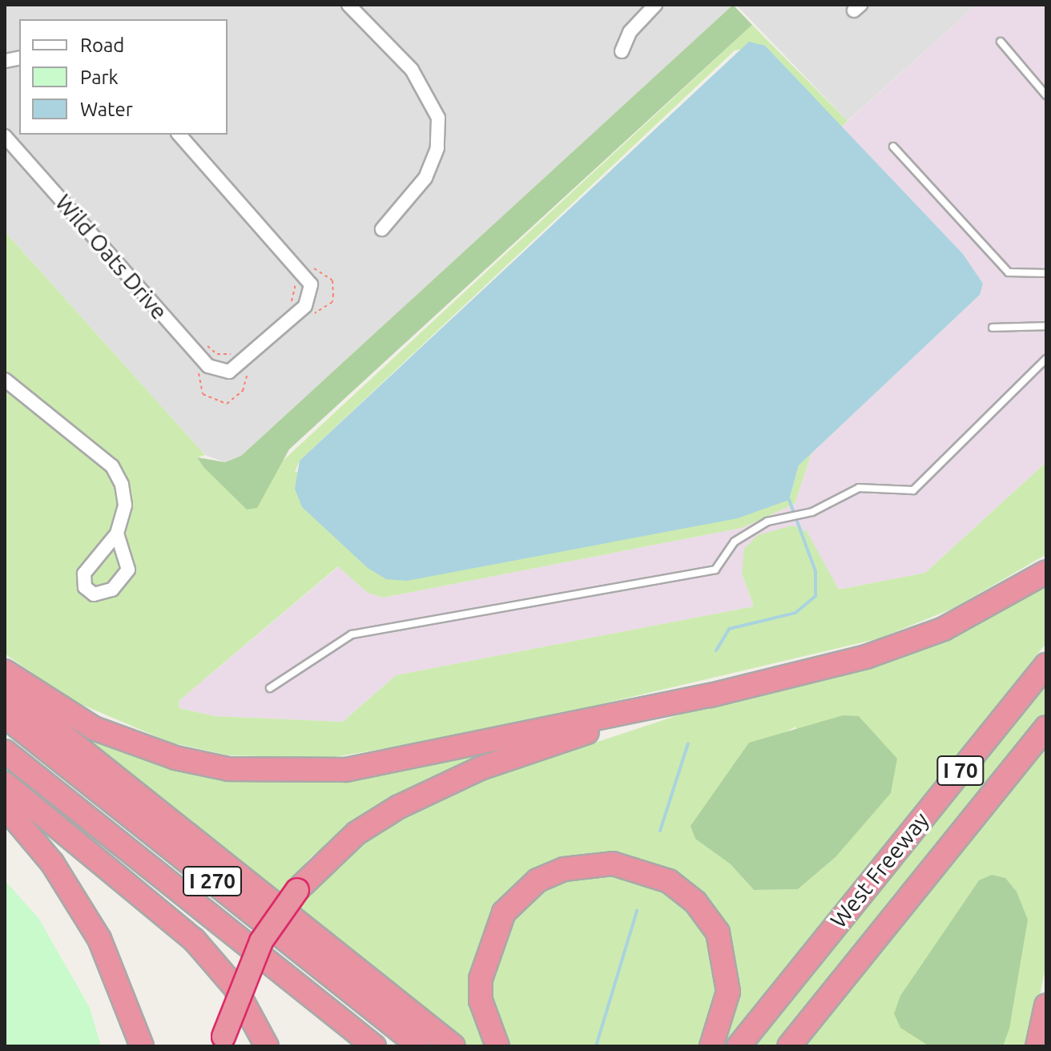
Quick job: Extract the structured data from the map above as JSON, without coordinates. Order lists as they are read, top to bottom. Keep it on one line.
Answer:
{"streets":{"highway":["I 70","West Freeway","I 270"],"street":["Wild Oats Drive"]},"legend":["Road","Park","Water"]}
